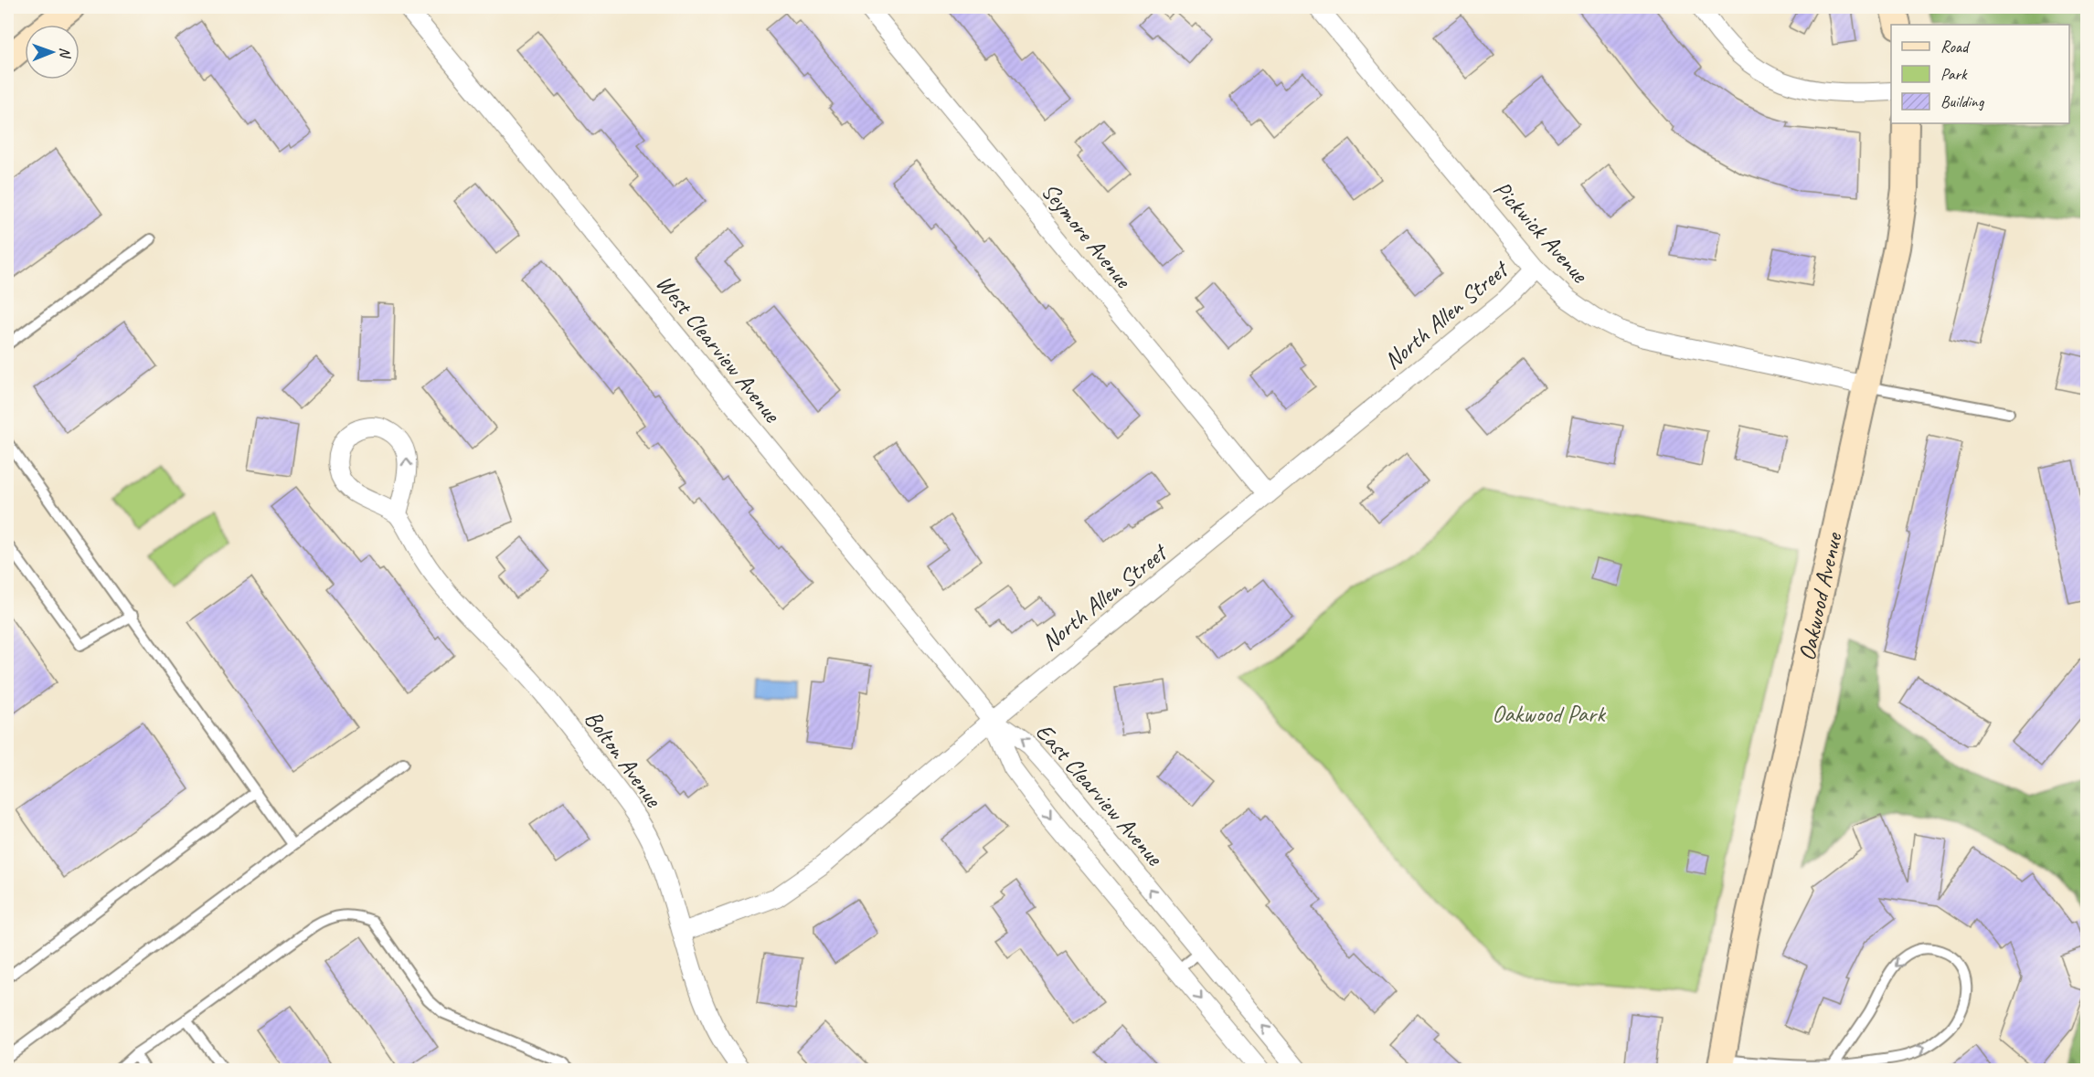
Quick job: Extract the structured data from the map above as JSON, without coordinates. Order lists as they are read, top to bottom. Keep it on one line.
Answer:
{"streets":{"street":["Pickwick Avenue","Seymore Avenue","North Allen Street","West Clearview Avenue","Oakwood Avenue","Bolton Avenue","East Clearview Avenue"]},"crossings":[["Pickwick Avenue","North Allen Street"],["Pickwick Avenue","Oakwood Avenue"],["Seymore Avenue","North Allen Street"],["North Allen Street","West Clearview Avenue"],["North Allen Street","Bolton Avenue"],["North Allen Street","East Clearview Avenue"],["West Clearview Avenue","East Clearview Avenue"]],"parks":["Oakwood Park"],"legend":["Road","Park","Building"],"north":"right"}
